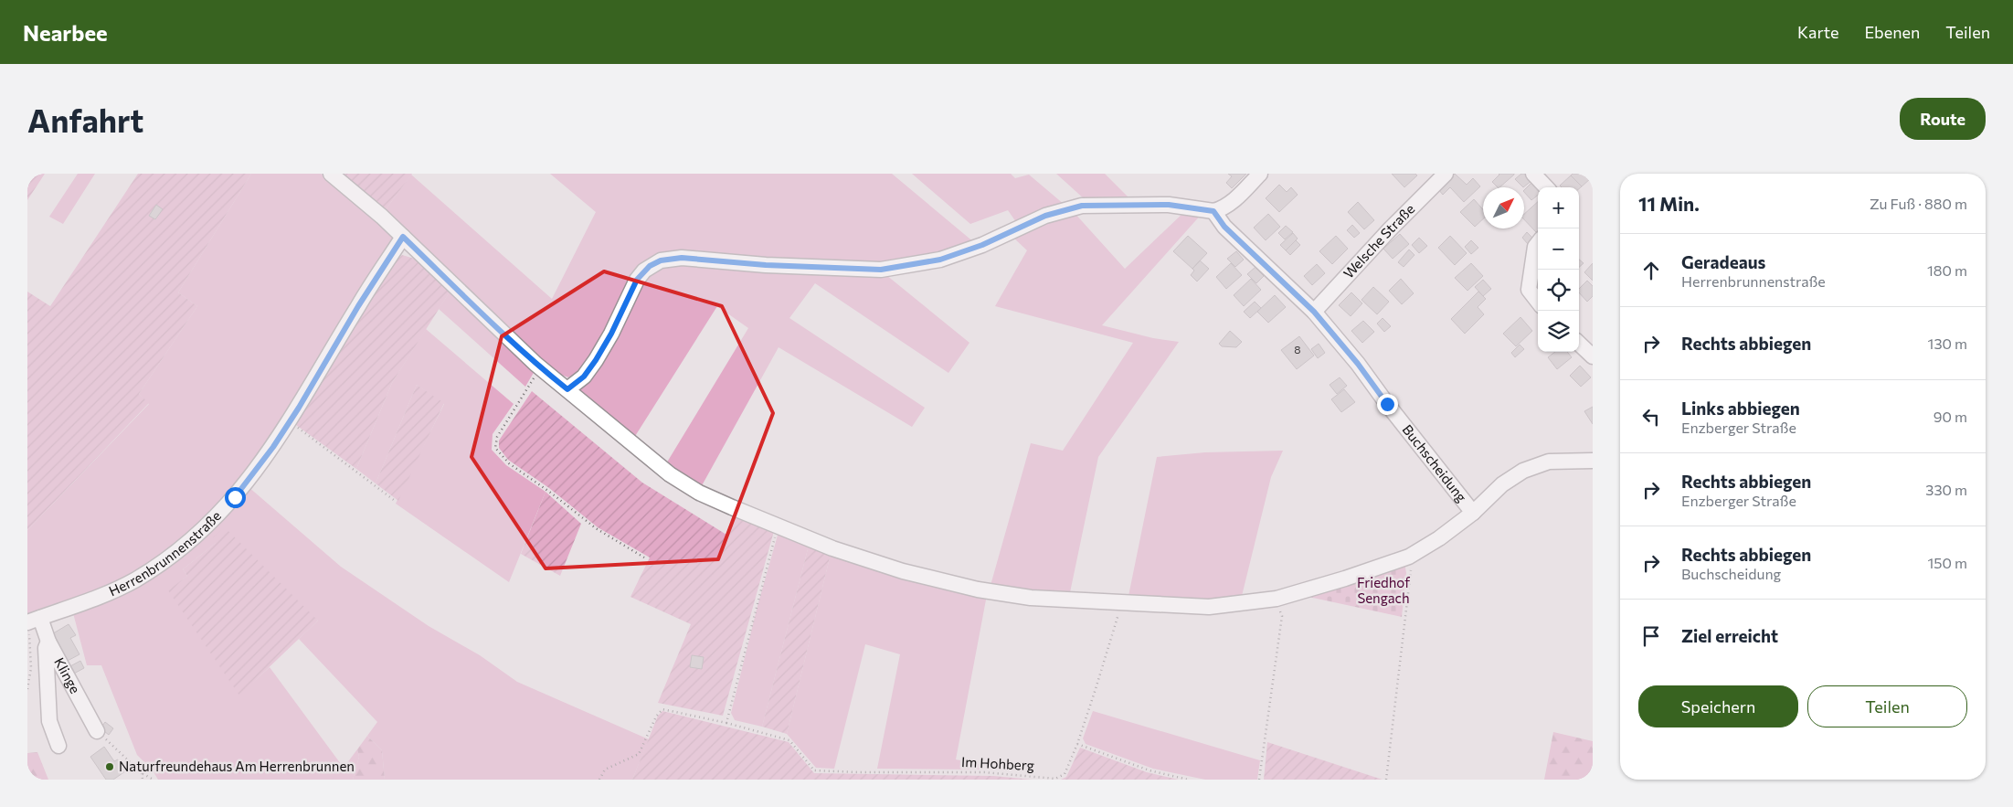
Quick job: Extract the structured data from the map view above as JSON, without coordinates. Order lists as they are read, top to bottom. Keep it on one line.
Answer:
{"streets":{"street":["Welsche Straße","Buchscheidung","Herrenbrunnenstraße","Klinge"],"path":["Im Hohberg"]},"crossings":[["Welsche Straße","Buchscheidung"],["Herrenbrunnenstraße","Klinge"]],"parks":["Friedhof Sengach"],"places":["Naturfreundehaus Am Herrenbrunnen"],"house_numbers":["8"],"north":"top right","page":{"header":"Nearbee","nav":["Karte","Ebenen","Teilen"],"buttons":["Route",["Speichern","Teilen"]],"title":"Anfahrt","heading":["11 Min.","Zu Fuß · 880 m"],"map_buttons":["+","−"],"list":[["Geradeaus","Herrenbrunnenstraße","180 m"],["Rechts abbiegen","130 m"],["Links abbiegen","Enzberger Straße","90 m"],["Rechts abbiegen","Enzberger Straße","330 m"],["Rechts abbiegen","Buchscheidung","150 m"],"Ziel erreicht"]}}
